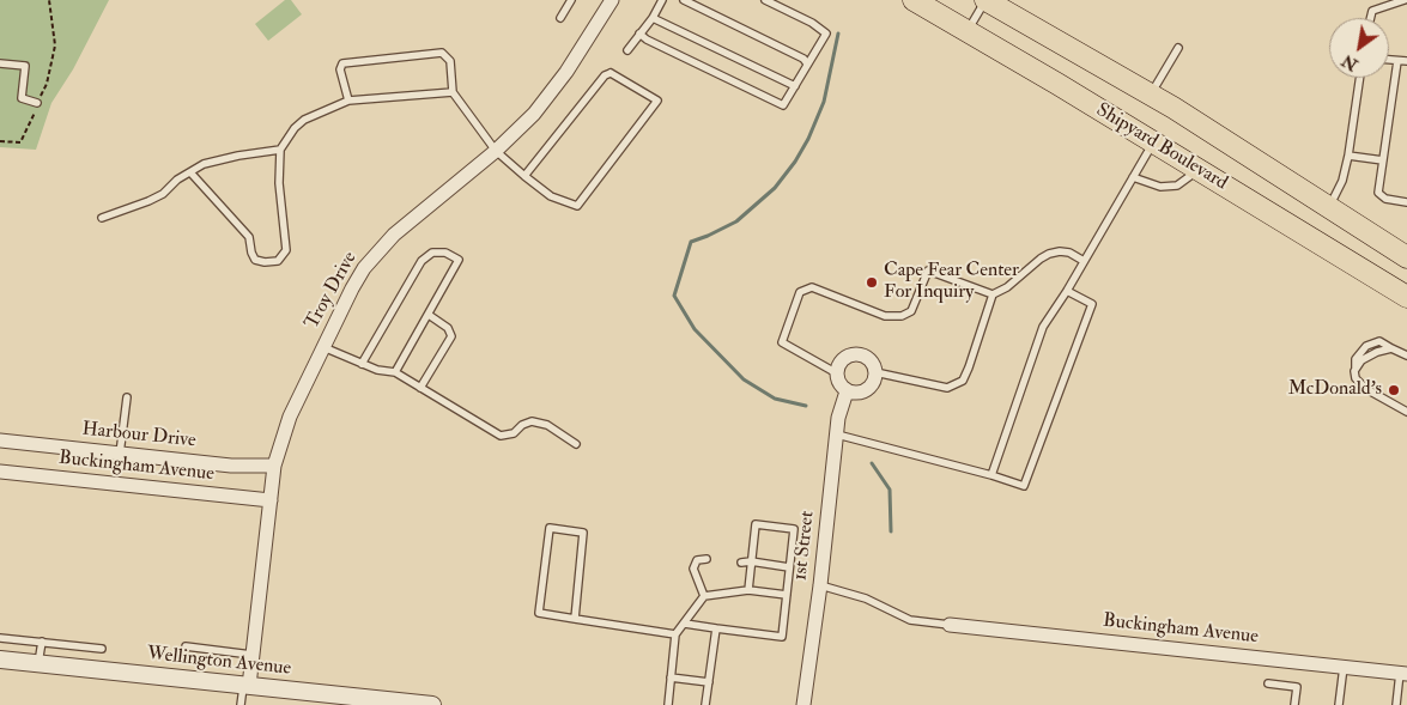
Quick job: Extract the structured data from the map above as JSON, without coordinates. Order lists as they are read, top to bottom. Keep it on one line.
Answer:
{"streets":{"main road":["Shipyard Boulevard"],"street":["Troy Drive","Harbour Drive","Buckingham Avenue","1st Street","Wellington Avenue"]},"crossings":[["Troy Drive","Harbour Drive"],["Troy Drive","Buckingham Avenue"],["Troy Drive","Wellington Avenue"]],"places":["Cape Fear Center For Inquiry","McDonald's"],"north":"bottom left"}
